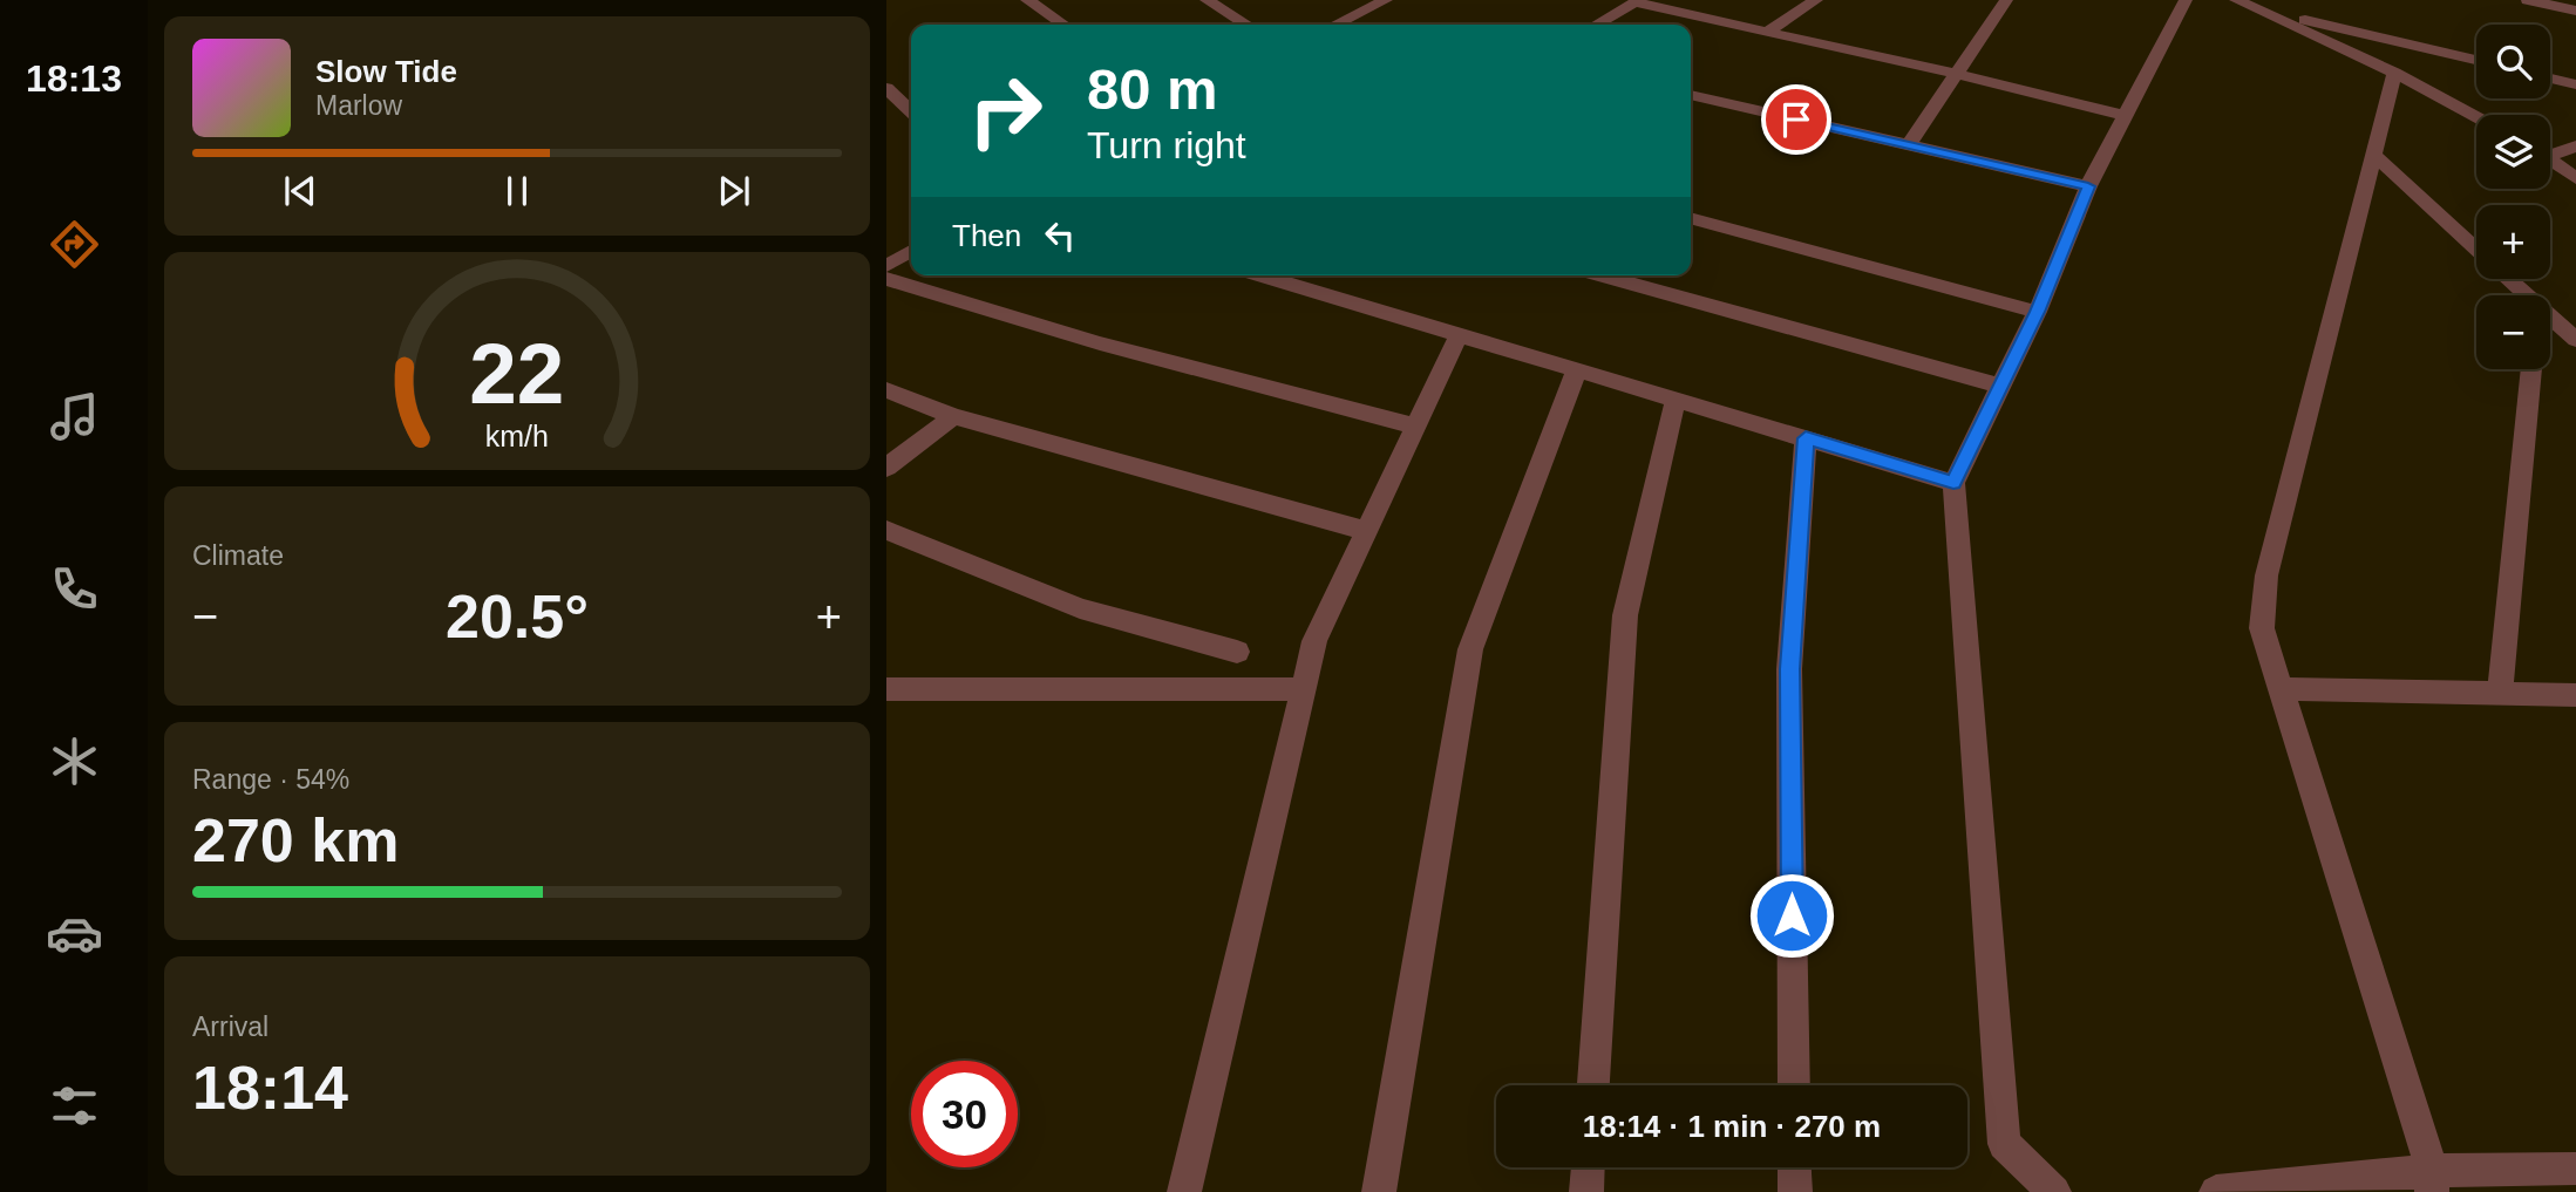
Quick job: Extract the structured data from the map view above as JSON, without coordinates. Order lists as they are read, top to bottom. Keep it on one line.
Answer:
{"page":{"tabs":"18:13","map_buttons":["+","−"],"turn":["80 m","Turn right"],"song":["Slow Tide","Marlow"],"then":"Then","tile":["Climate",["Range · 54%","270 km"],["Arrival","18:14"]],"heat":["−","20.5°","+"],"limit":"30","trip":"18:14 · 1 min · 270 m","gauge":["22","km/h"]}}
